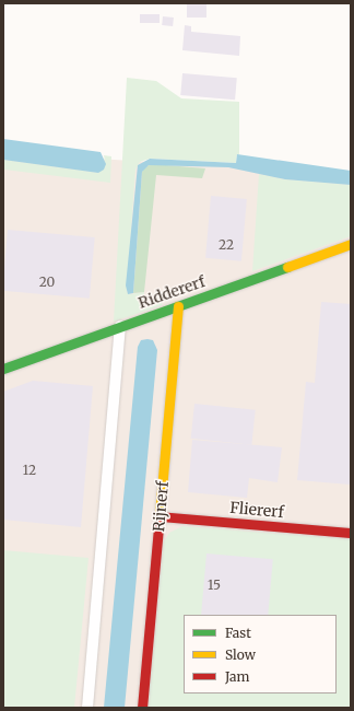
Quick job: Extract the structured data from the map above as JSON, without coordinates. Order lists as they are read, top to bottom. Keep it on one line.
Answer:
{"streets":{"street":["Riddererf","Rijnerf","Fliererf"]},"crossings":[["Riddererf","Rijnerf"],["Rijnerf","Fliererf"]],"house_numbers":["22","20","12","15"],"legend":["Fast","Slow","Jam"]}
